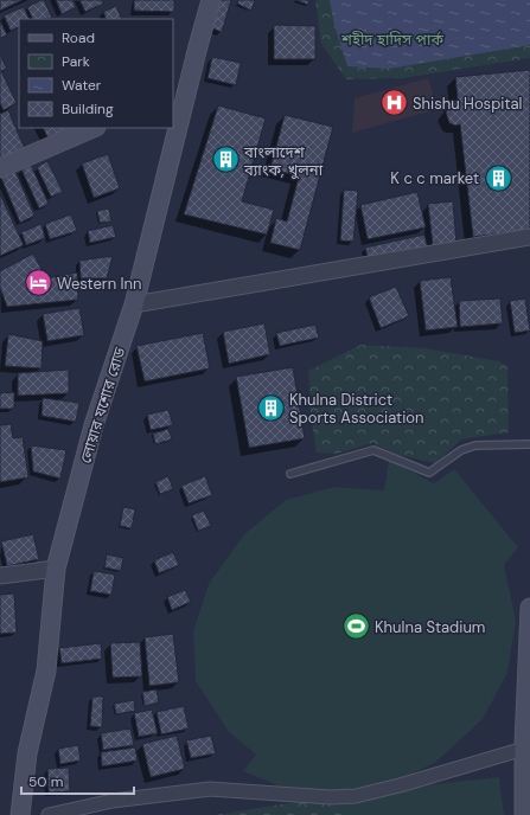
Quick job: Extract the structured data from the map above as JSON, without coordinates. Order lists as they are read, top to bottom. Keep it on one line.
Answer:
{"streets":{"main road":["লোয়ার যশোর রোড"]},"parks":["শহীদ হাদিস পার্ক"],"places":{"hospital":["Shishu Hospital"],"building":["বাংলাদেশ ব্যাংক, খুলনা","K c c market","Khulna District Sports Association"],"hotel":["Western Inn"],"sports":["Khulna Stadium"]},"legend":["Road","Park","Water","Building"],"scale_bar":"50 m"}
